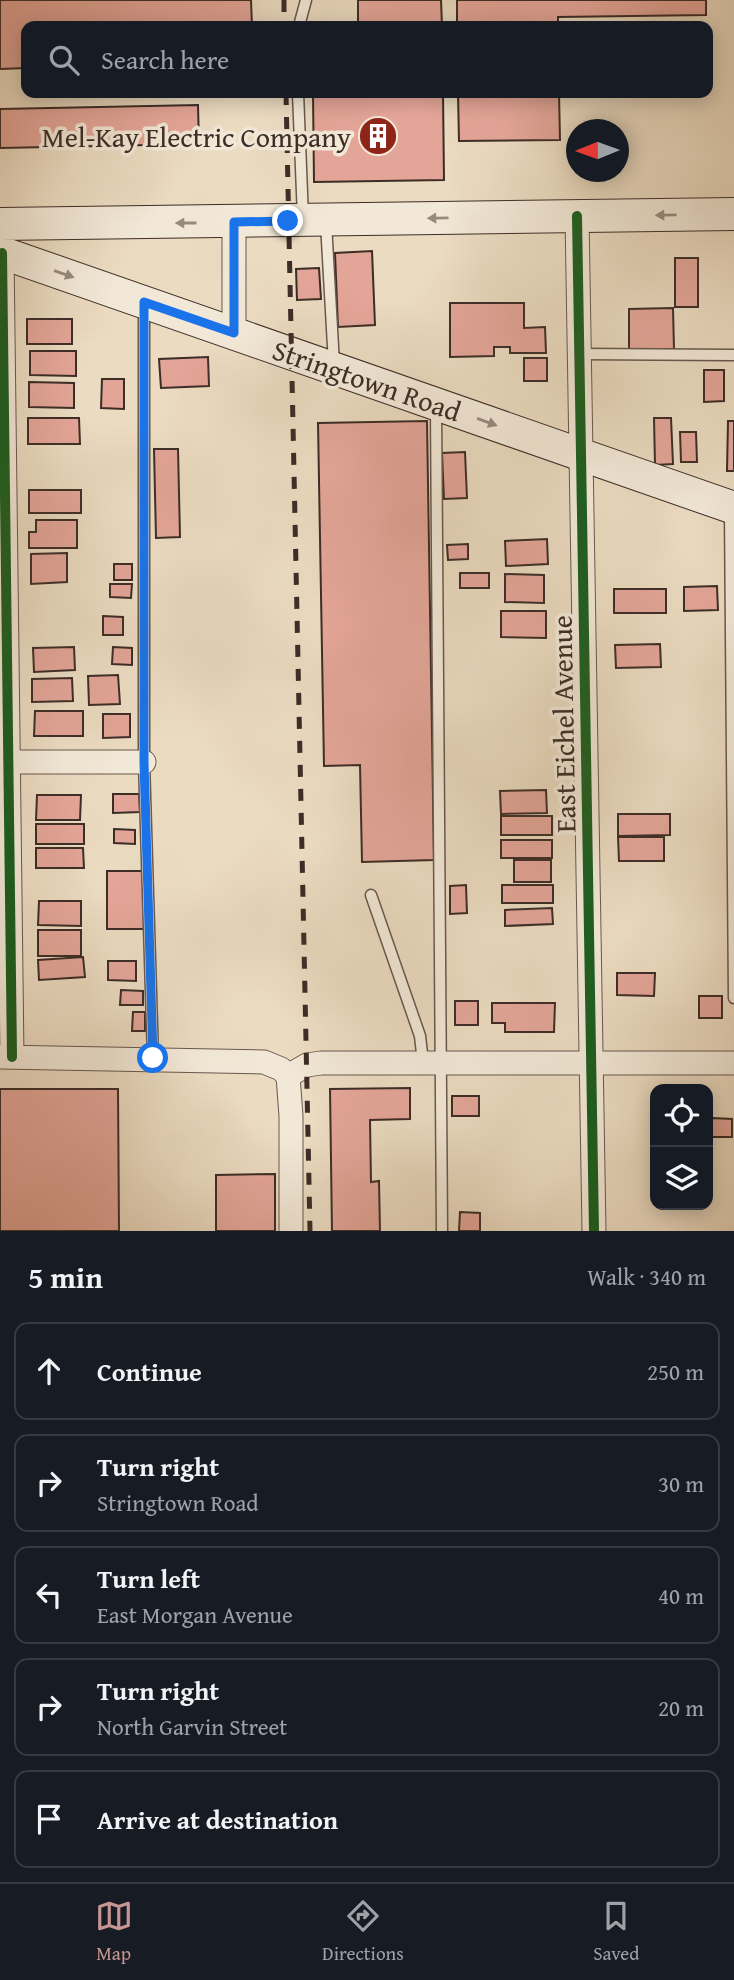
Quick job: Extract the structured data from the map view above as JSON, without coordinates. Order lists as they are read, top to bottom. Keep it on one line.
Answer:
{"streets":{"main road":["Stringtown Road"],"street":["East Eichel Avenue"]},"crossings":[["Stringtown Road","East Eichel Avenue"]],"places":{"building":["Mel-Kay Electric Company"]},"north":"left","page":{"search":"Search here","heading":["5 min","Walk · 340 m"],"list":[["Continue","250 m"],["Turn right","Stringtown Road","30 m"],["Turn left","East Morgan Avenue","40 m"],["Turn right","North Garvin Street","20 m"],"Arrive at destination"],"nav":["Map","Directions","Saved"]}}
